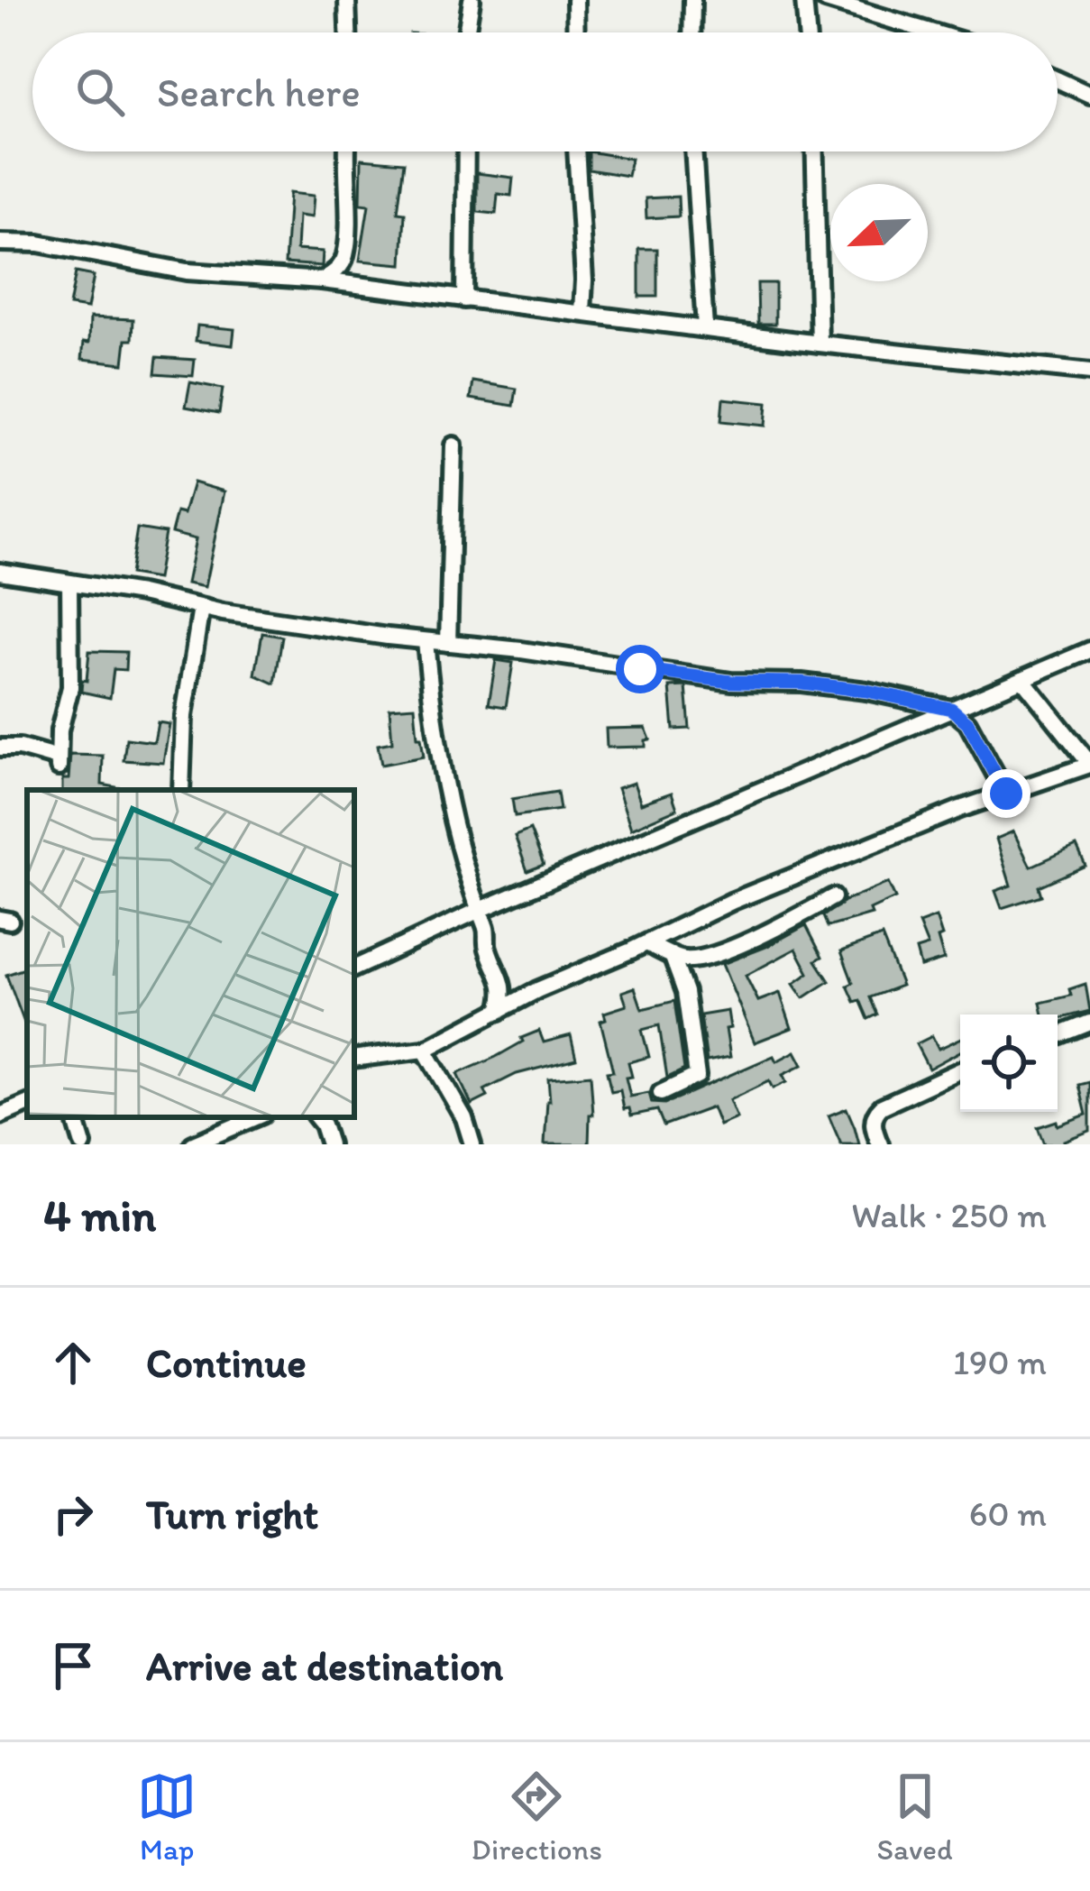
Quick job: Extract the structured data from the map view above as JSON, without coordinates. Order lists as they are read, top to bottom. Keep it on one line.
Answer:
{"north":"bottom left","page":{"search":"Search here","heading":["4 min","Walk · 250 m"],"list":[["Continue","190 m"],["Turn right","60 m"],"Arrive at destination"],"nav":["Map","Directions","Saved"]}}
